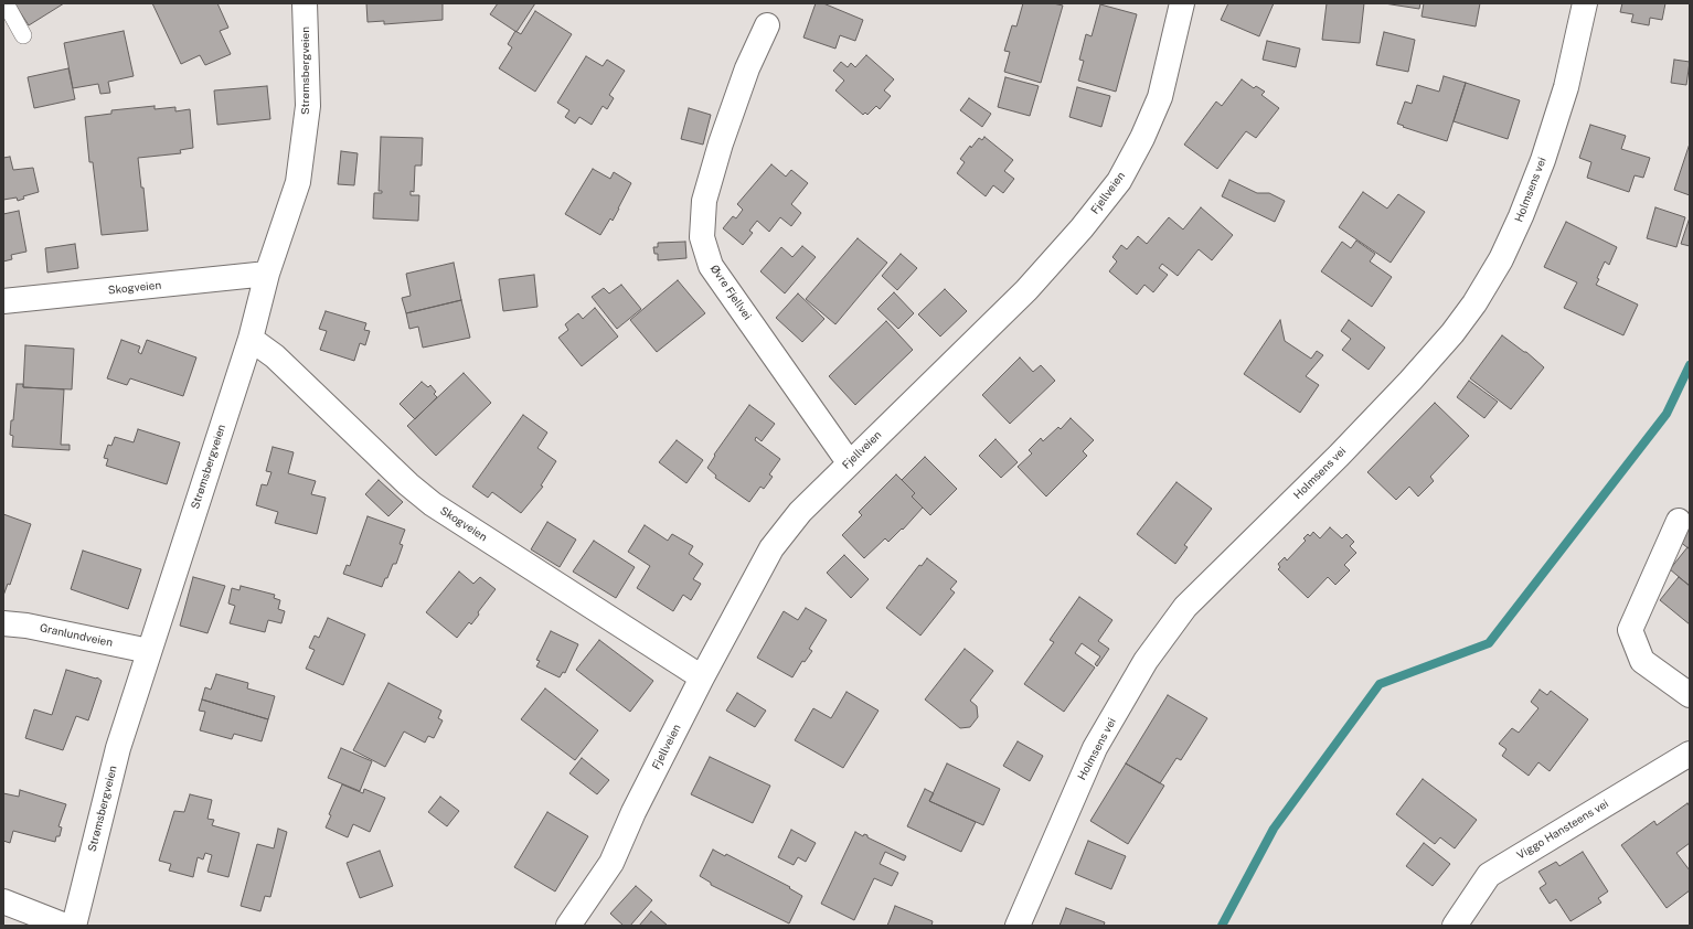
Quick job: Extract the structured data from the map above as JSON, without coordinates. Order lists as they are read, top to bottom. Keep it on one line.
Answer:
{"streets":{"street":["Strømsbergveien","Holmsens vei","Fjellveien","Skogveien","Øvre Fjellvei","Granlundveien","Viggo Hansteens vei"]},"crossings":[["Strømsbergveien","Skogveien"],["Strømsbergveien","Granlundveien"],["Fjellveien","Skogveien"],["Fjellveien","Øvre Fjellvei"]]}
